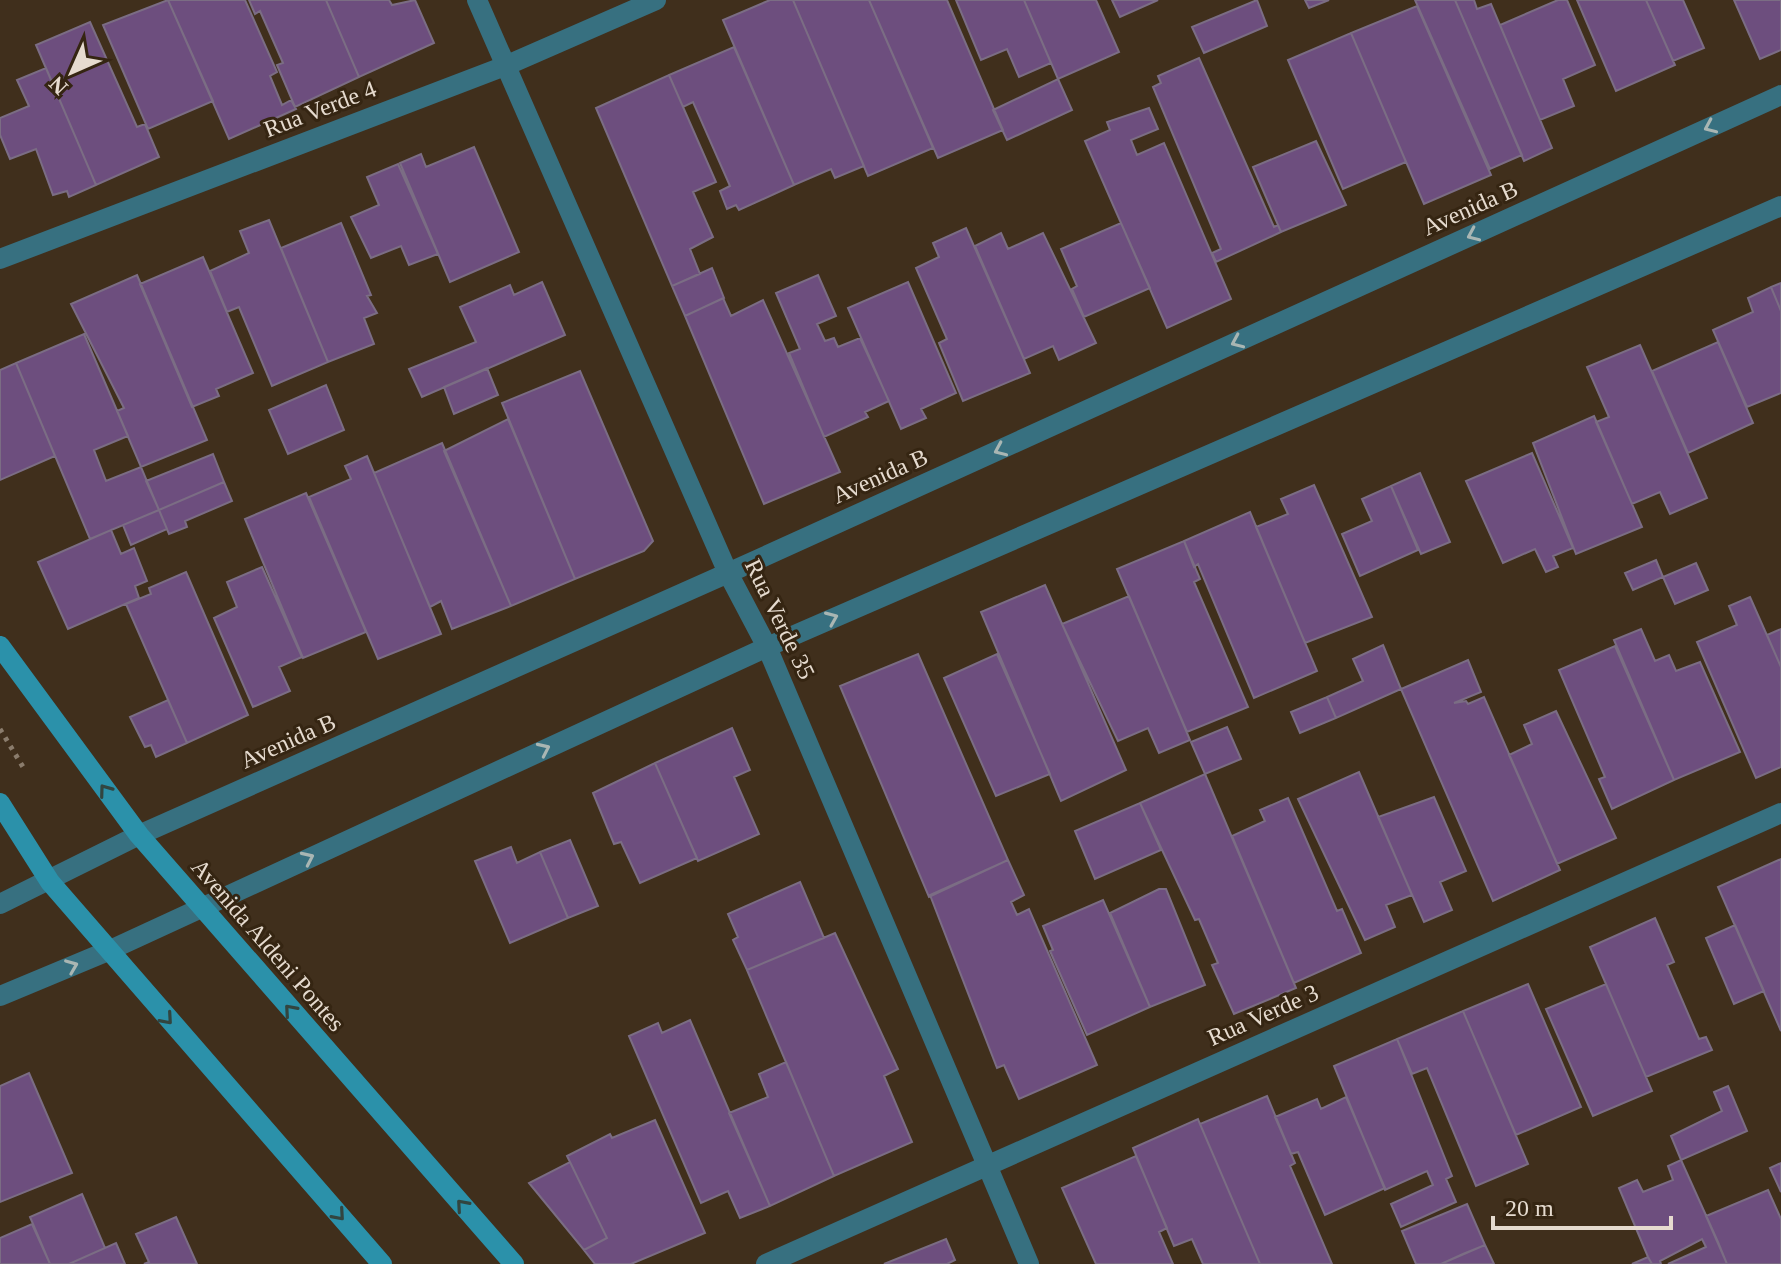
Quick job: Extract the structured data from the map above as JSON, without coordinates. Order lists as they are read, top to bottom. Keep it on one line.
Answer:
{"streets":{"main road":["Avenida Aldeni Pontes"],"street":["Rua Verde 4","Avenida B","Rua Verde 35","Rua Verde 3"]},"crossings":[["Rua Verde 4","Rua Verde 35"],["Avenida B","Rua Verde 35"],["Avenida B","Avenida Aldeni Pontes"],["Rua Verde 35","Rua Verde 3"]],"scale_bar":"20 m","north":"bottom left"}
